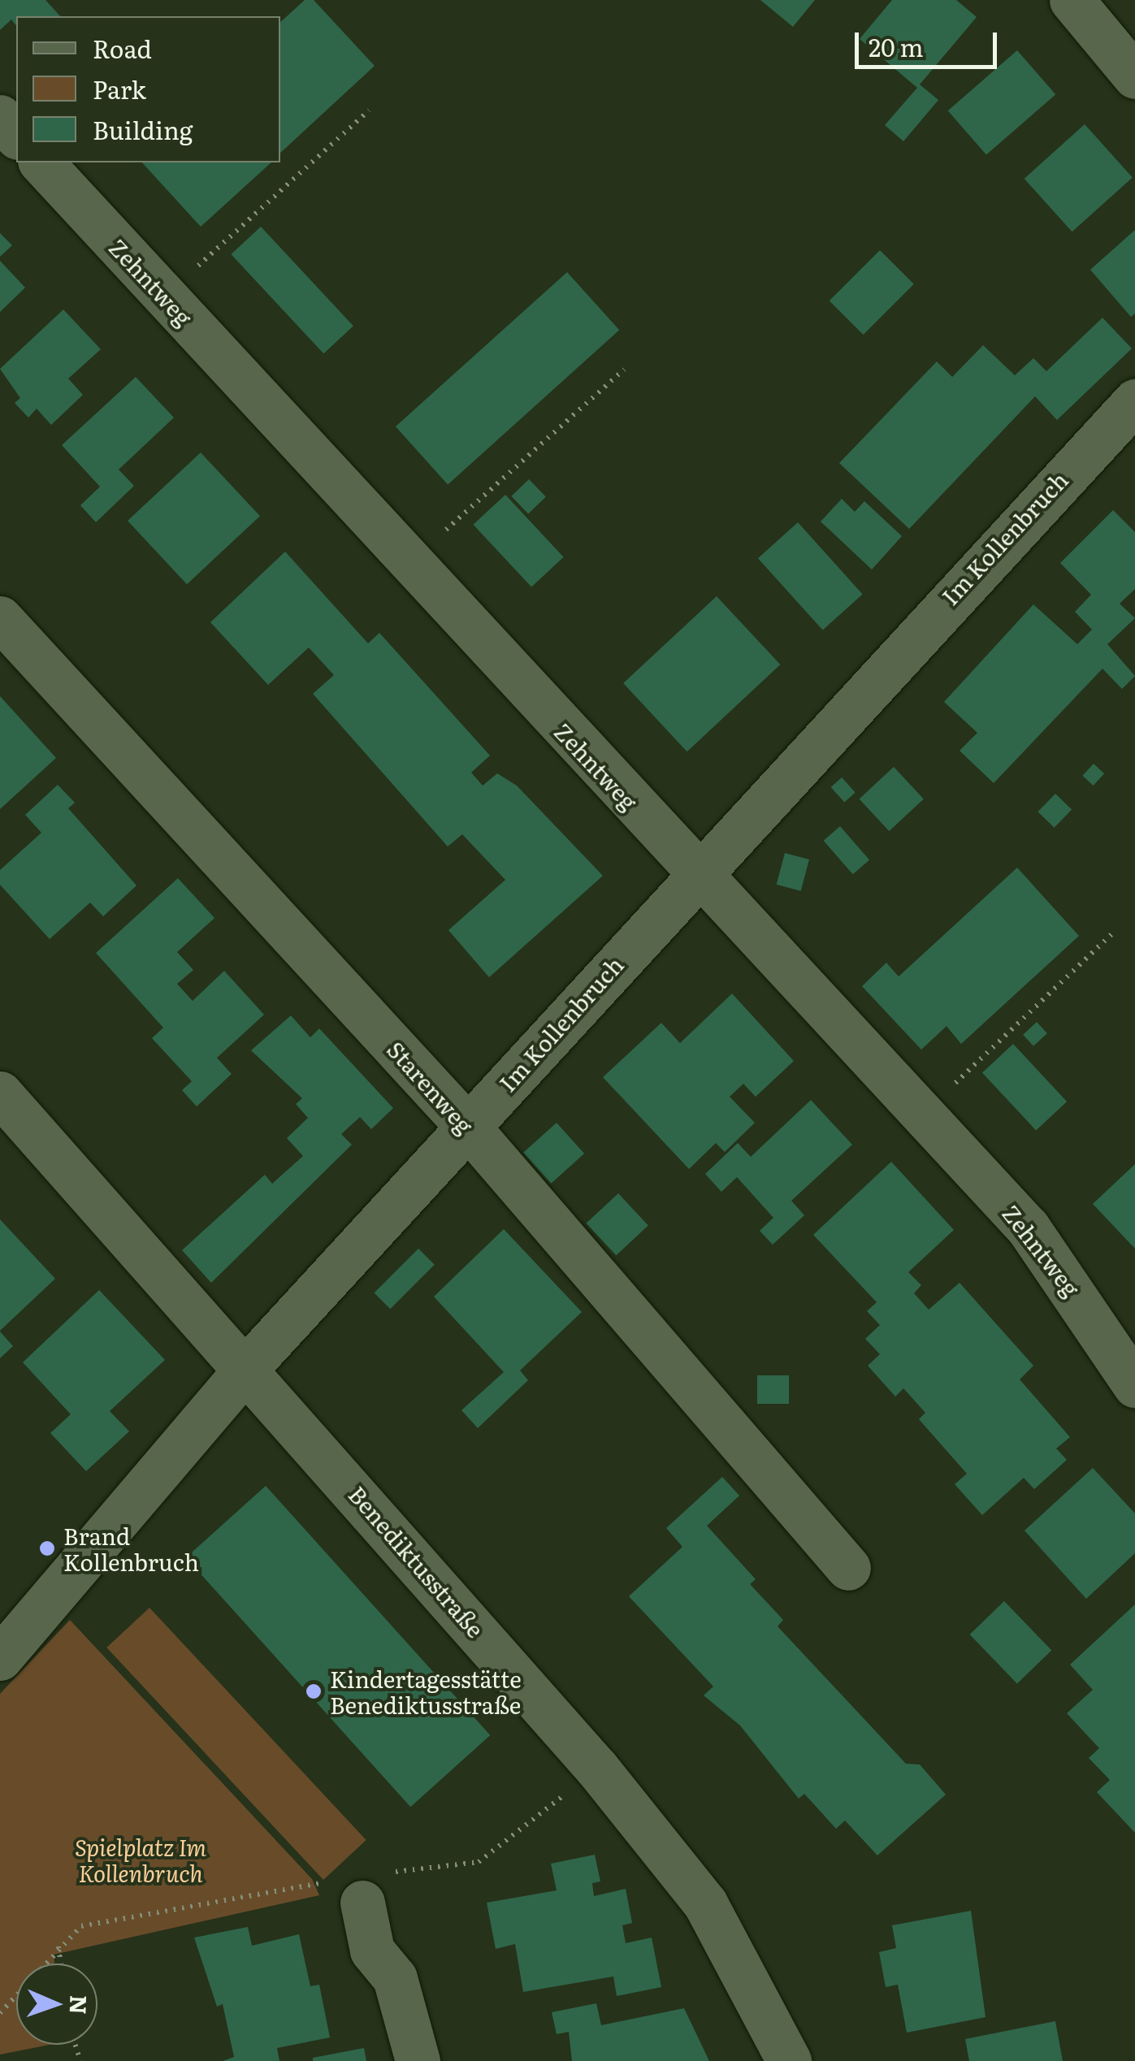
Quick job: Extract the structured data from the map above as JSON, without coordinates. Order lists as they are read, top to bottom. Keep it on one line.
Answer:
{"streets":{"street":["Zehntweg","Im Kollenbruch","Starenweg","Benediktusstraße"]},"crossings":[["Zehntweg","Im Kollenbruch"],["Im Kollenbruch","Starenweg"],["Im Kollenbruch","Benediktusstraße"]],"parks":["Spielplatz Im Kollenbruch"],"places":["Brand Kollenbruch","Kindertagesstätte Benediktusstraße"],"legend":["Road","Park","Building"],"scale_bar":"20 m","north":"right"}
